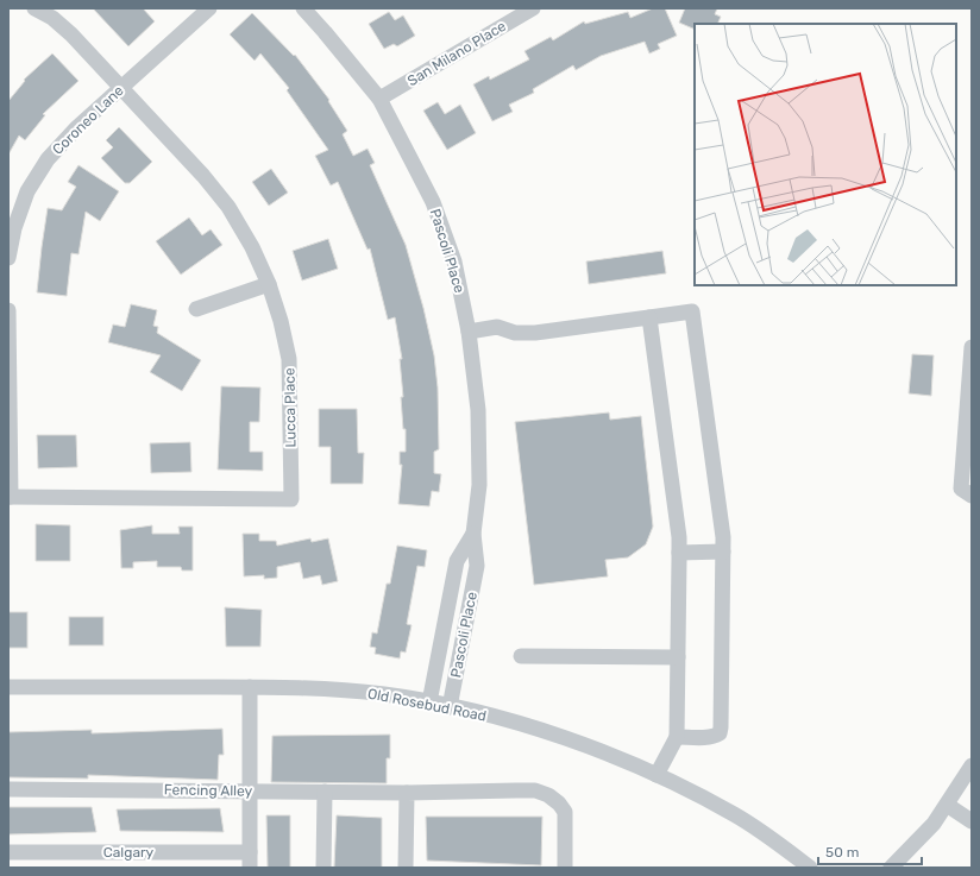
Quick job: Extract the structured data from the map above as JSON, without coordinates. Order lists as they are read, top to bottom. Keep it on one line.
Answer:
{"streets":{"street":["San Milano Place","Coroneo Lane","Pascoli Place","Lucca Place","Old Rosebud Road","Fencing Alley","Calgary"]},"crossings":[["San Milano Place","Pascoli Place"],["Coroneo Lane","Lucca Place"],["Pascoli Place","Old Rosebud Road"]],"scale_bar":"50 m"}
